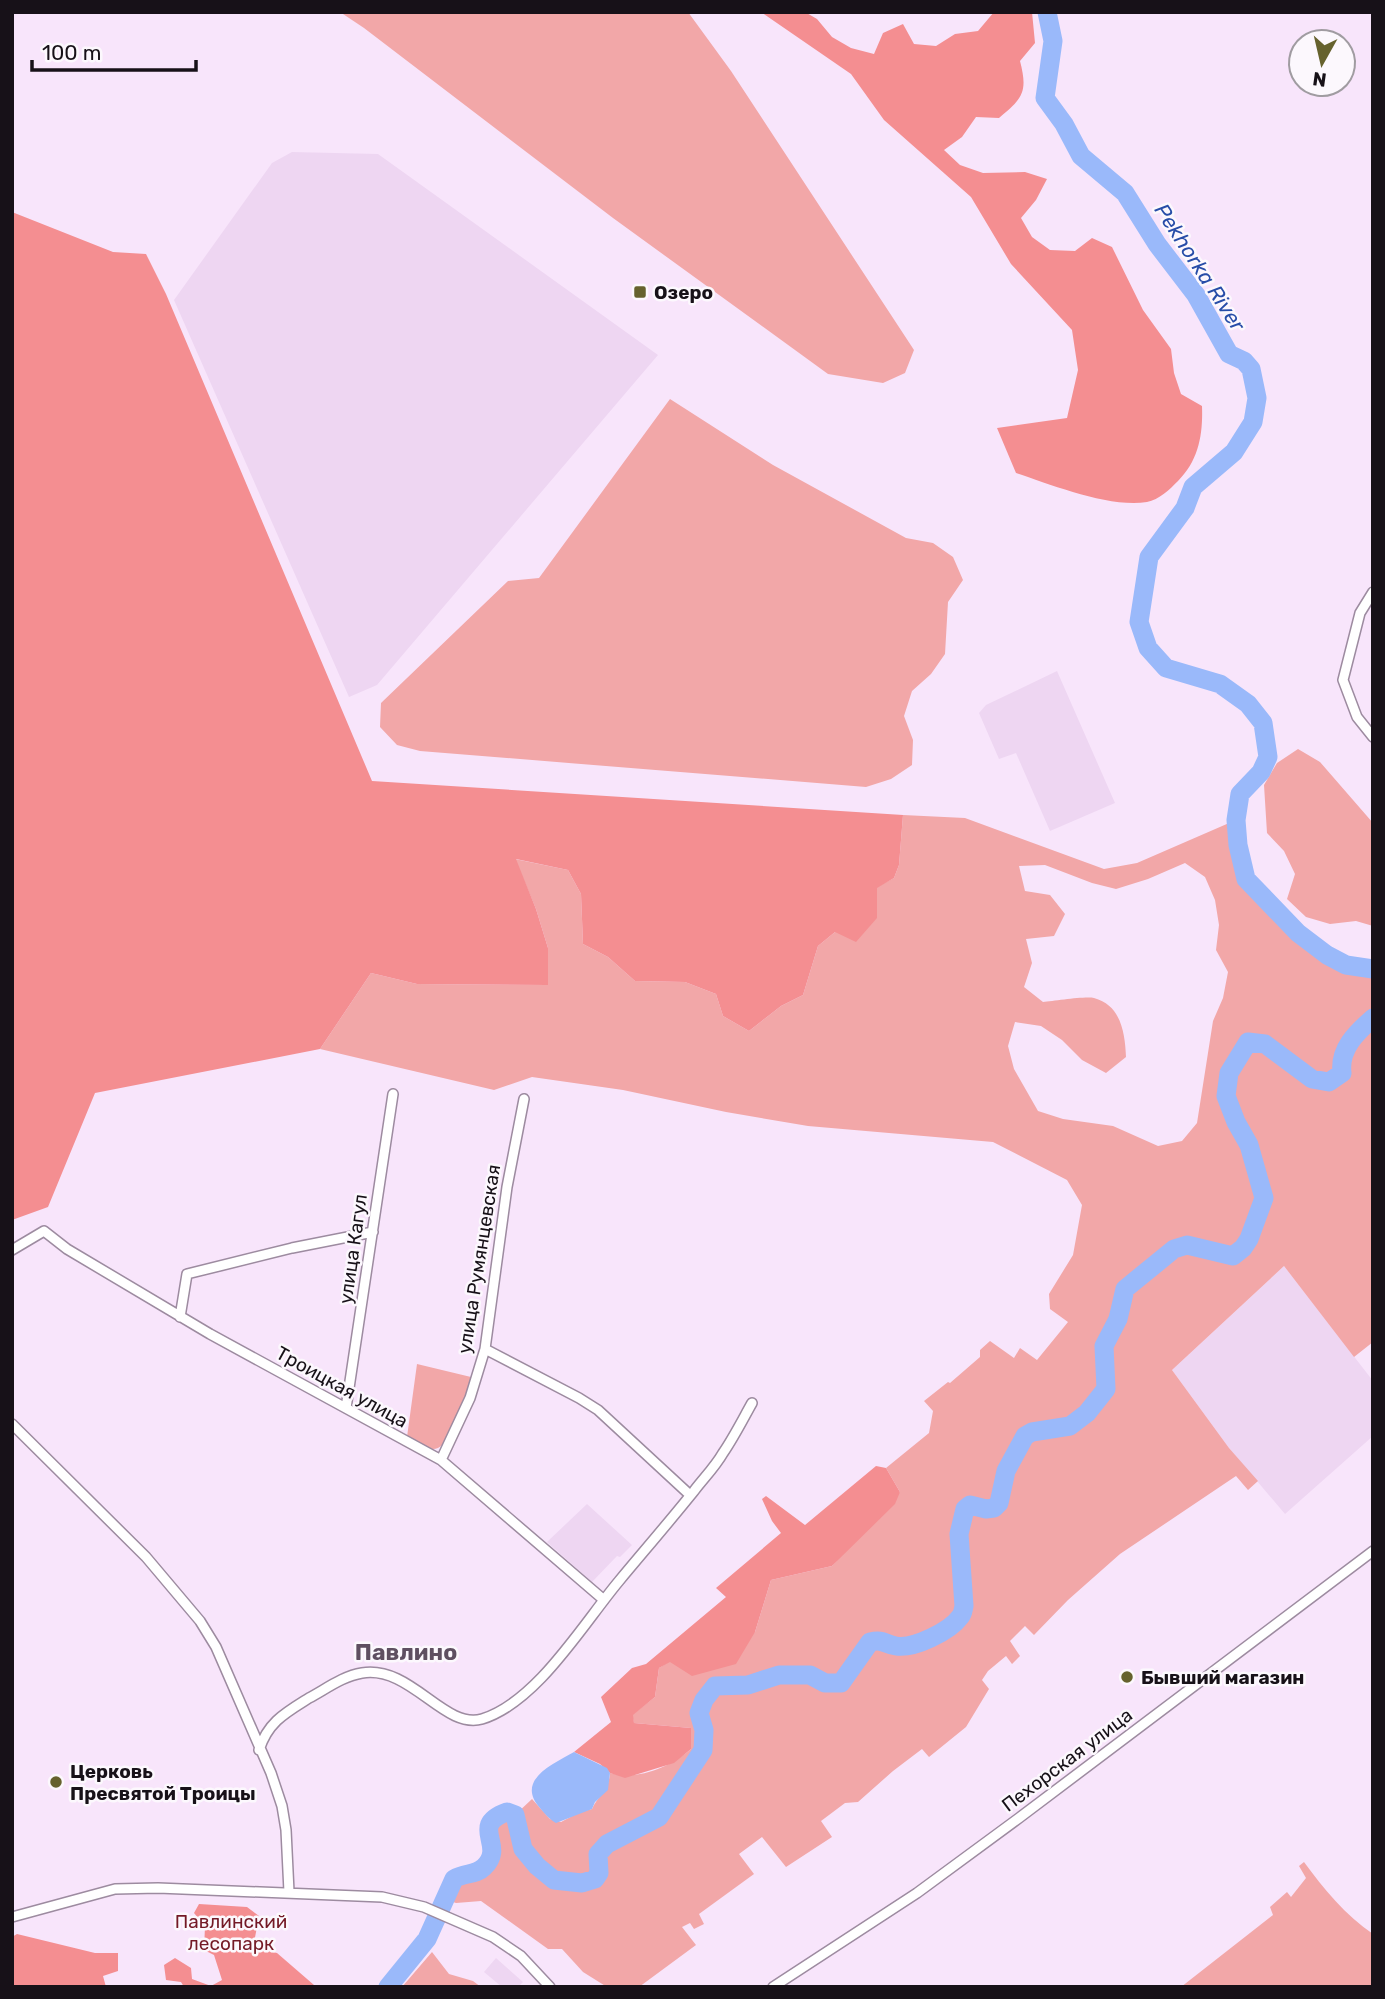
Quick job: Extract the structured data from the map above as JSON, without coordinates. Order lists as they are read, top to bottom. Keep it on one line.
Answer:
{"streets":{"street":["улица Кагул","улица Румянцевская","Троицкая улица","Пехорская улица"]},"crossings":[["улица Кагул","Троицкая улица"],["улица Румянцевская","Троицкая улица"]],"districts":["Павлино"],"water":["Pekhorka River"],"parks":["Павлинский лесопарк"],"places":{"transit":["Озеро"],"other":["Бывший магазин","Церковь Пресвятой Троицы"]},"scale_bar":"100 m","north":"bottom"}
